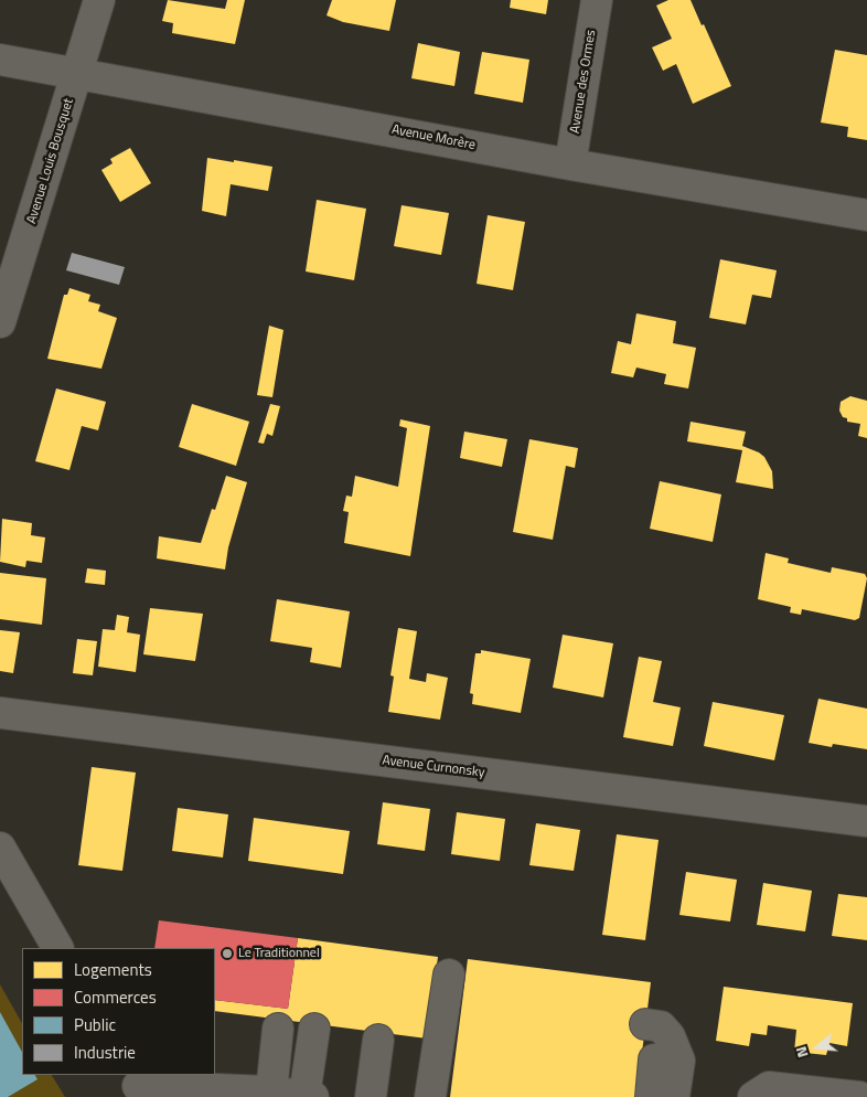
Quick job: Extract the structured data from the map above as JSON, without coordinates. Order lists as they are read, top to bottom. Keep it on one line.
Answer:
{"streets":{"street":["Avenue des Ormes","Avenue Morère","Avenue Louis Bousquet","Avenue Curnonsky"]},"crossings":[["Avenue des Ormes","Avenue Morère"],["Avenue Morère","Avenue Louis Bousquet"]],"places":["Le Traditionnel"],"legend":["Logements","Commerces","Public","Industrie"],"north":"left"}
